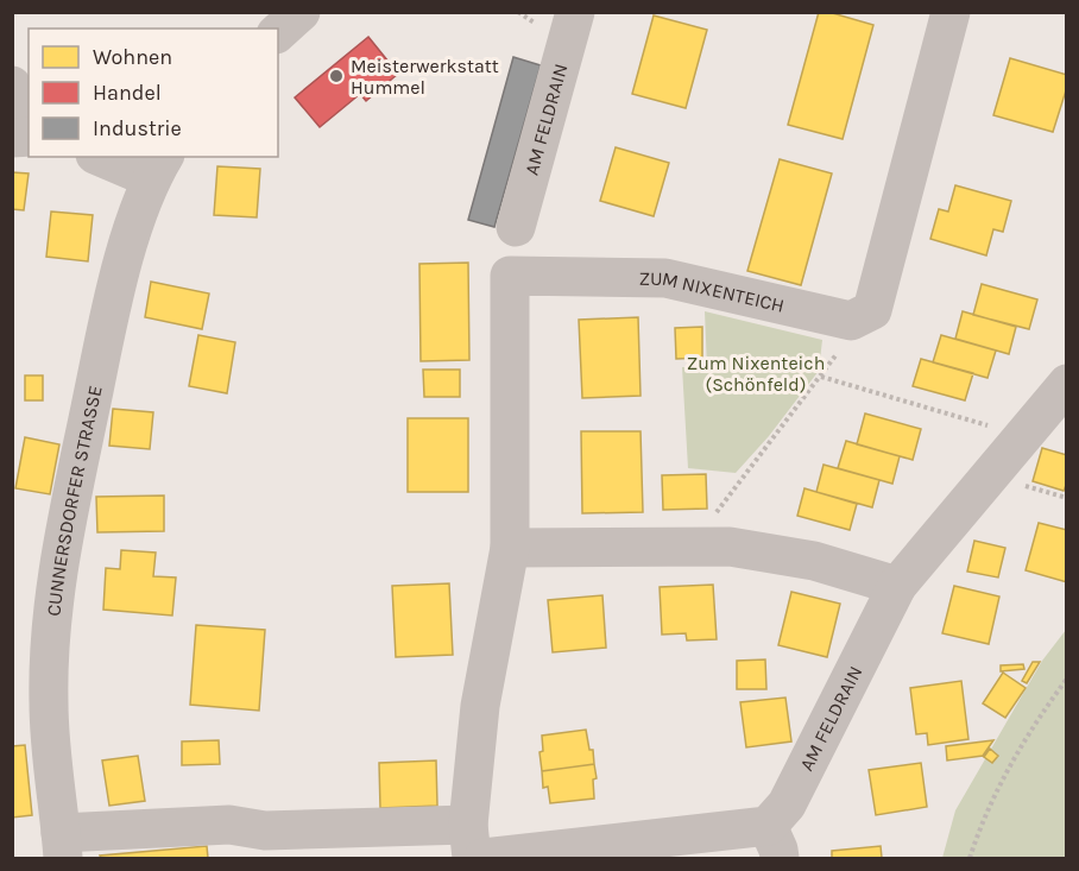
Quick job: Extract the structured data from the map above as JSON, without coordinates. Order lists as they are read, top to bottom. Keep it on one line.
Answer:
{"streets":{"street":["AM FELDRAIN","ZUM NIXENTEICH","CUNNERSDORFER STRASSE"]},"crossings":[["AM FELDRAIN","ZUM NIXENTEICH"],["AM FELDRAIN","CUNNERSDORFER STRASSE"]],"parks":["Zum Nixenteich (Schönfeld)"],"places":["Meisterwerkstatt Hummel"],"legend":["Wohnen","Handel","Industrie"]}
